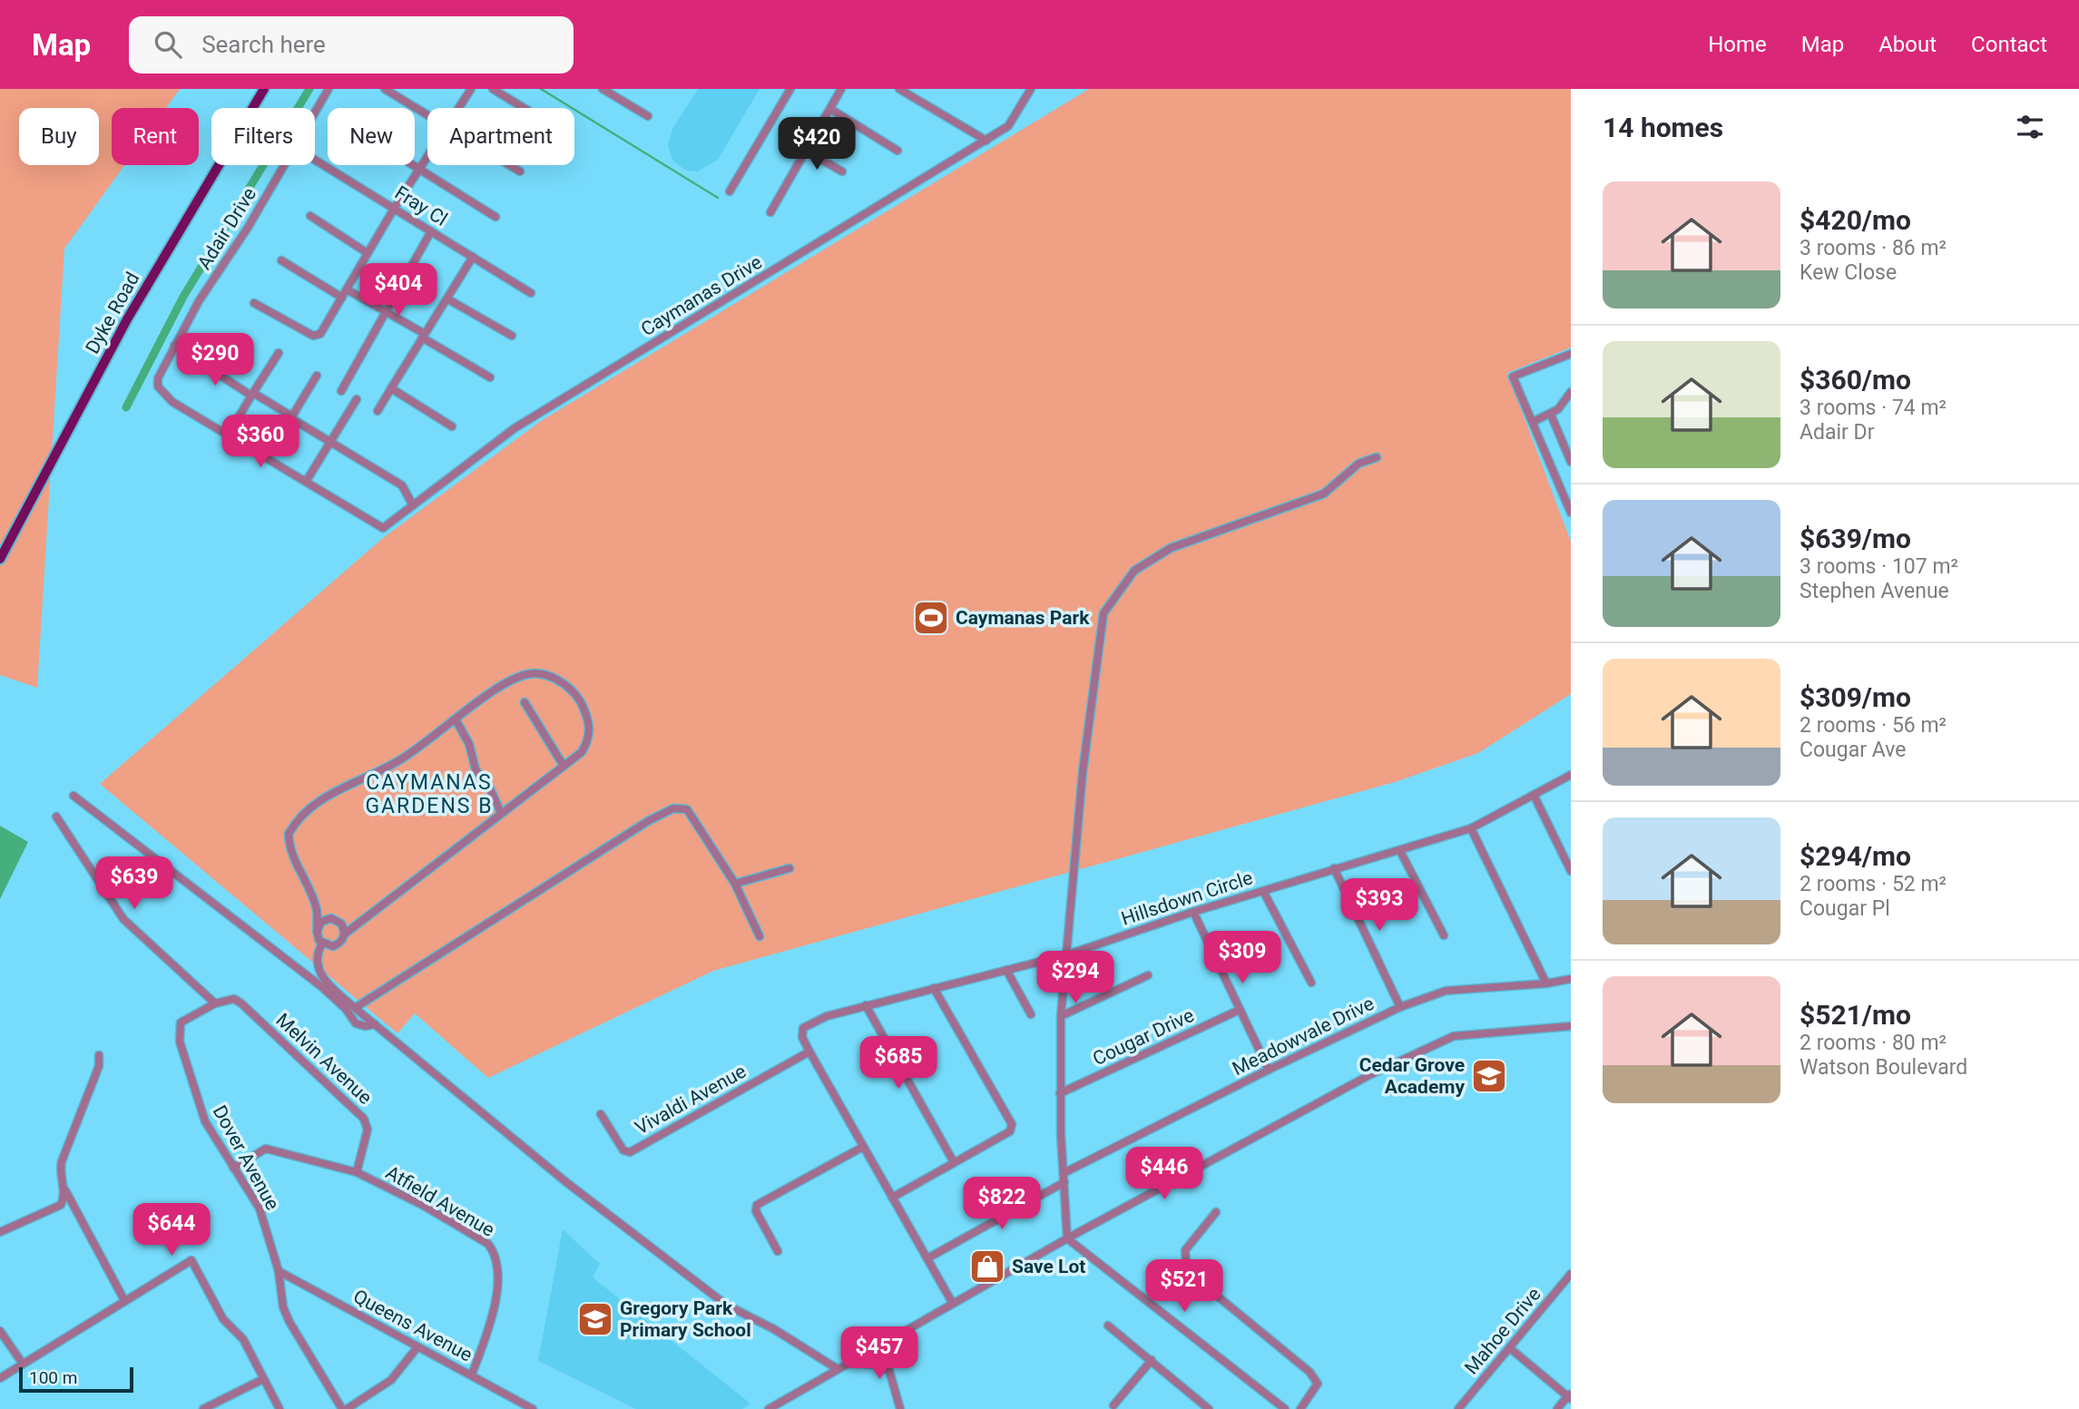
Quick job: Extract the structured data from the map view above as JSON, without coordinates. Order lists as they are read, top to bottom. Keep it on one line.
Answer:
{"streets":{"main road":["Dyke Road"],"street":["Fray Cl","Adair Drive","Caymanas Drive","Hillsdown Circle","Meadowvale Drive","Cougar Drive","Melvin Avenue","Vivaldi Avenue","Dover Avenue","Atfield Avenue","Queens Avenue","Mahoe Drive"]},"crossings":[["Hillsdown Circle","Vivaldi Avenue"],["Melvin Avenue","Dover Avenue"],["Melvin Avenue","Atfield Avenue"],["Dover Avenue","Atfield Avenue"],["Dover Avenue","Queens Avenue"],["Atfield Avenue","Queens Avenue"]],"districts":["CAYMANAS GARDENS B"],"places":{"sports":["Caymanas Park"],"school or university":["Cedar Grove Academy","Gregory Park Primary School"],"shop":["Save Lot"]},"scale_bar":"100 m","page":{"header":"Map","search":"Search here","nav":["Home","Map","About","Contact"],"heading":"14 homes","chip":["Buy","Rent","Filters","New","Apartment"],"price":["$420","$404","$290","$360","$639","$393","$309","$294","$685","$446","$822","$644","$521","$457"],"list":[{"name":"$420/mo","note":"3 rooms · 86 m² · Kew Close"},{"name":"$360/mo","note":"3 rooms · 74 m² · Adair Dr"},{"name":"$639/mo","note":"3 rooms · 107 m² · Stephen Avenue"},{"name":"$309/mo","note":"2 rooms · 56 m² · Cougar Ave"},{"name":"$294/mo","note":"2 rooms · 52 m² · Cougar Pl"},{"name":"$521/mo","note":"2 rooms · 80 m² · Watson Boulevard"}],"scale":"100 m"}}
